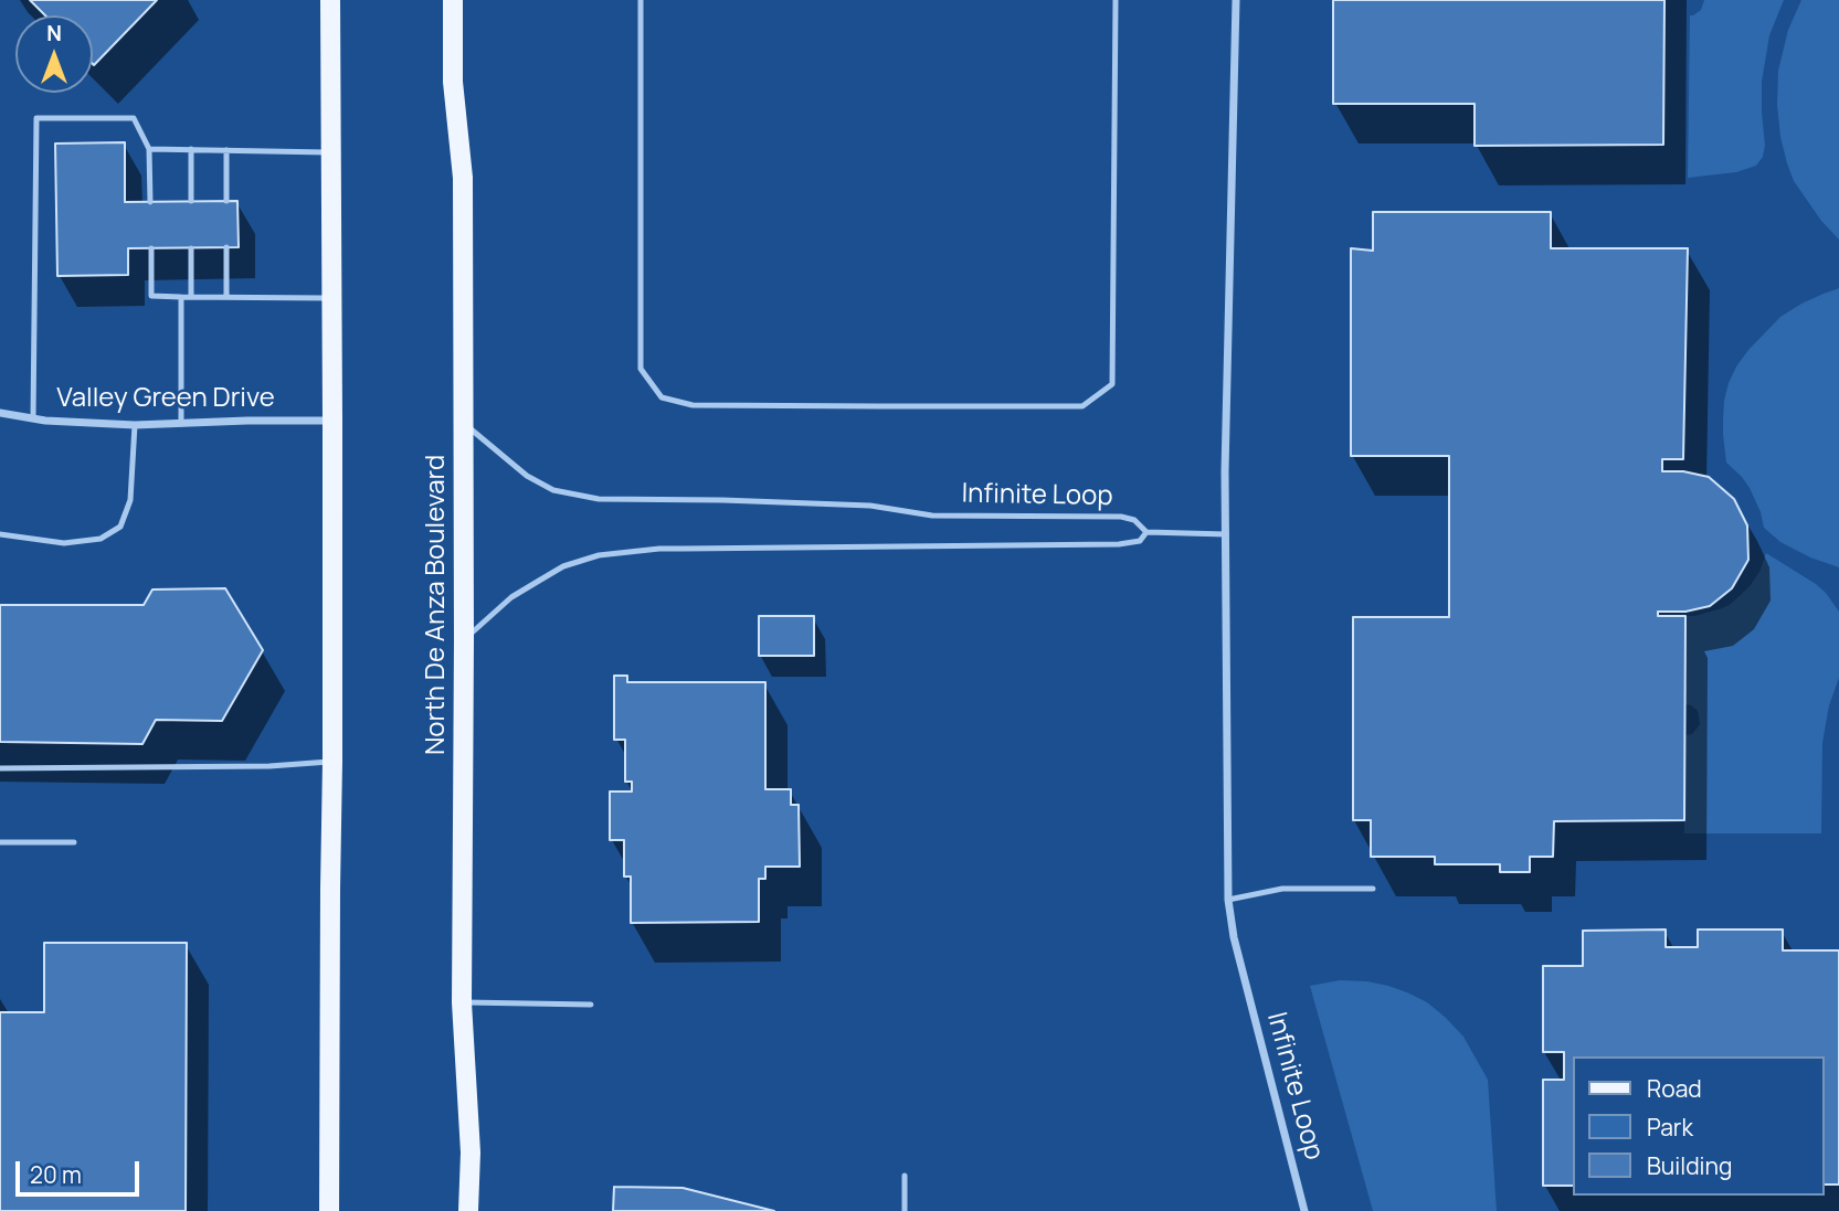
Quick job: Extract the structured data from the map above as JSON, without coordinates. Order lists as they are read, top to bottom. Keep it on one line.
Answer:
{"streets":{"main road":["North De Anza Boulevard"],"street":["Valley Green Drive","Infinite Loop"]},"crossings":[["Infinite Loop","North De Anza Boulevard"]],"legend":["Road","Park","Building"],"scale_bar":"20 m","north":"top"}
